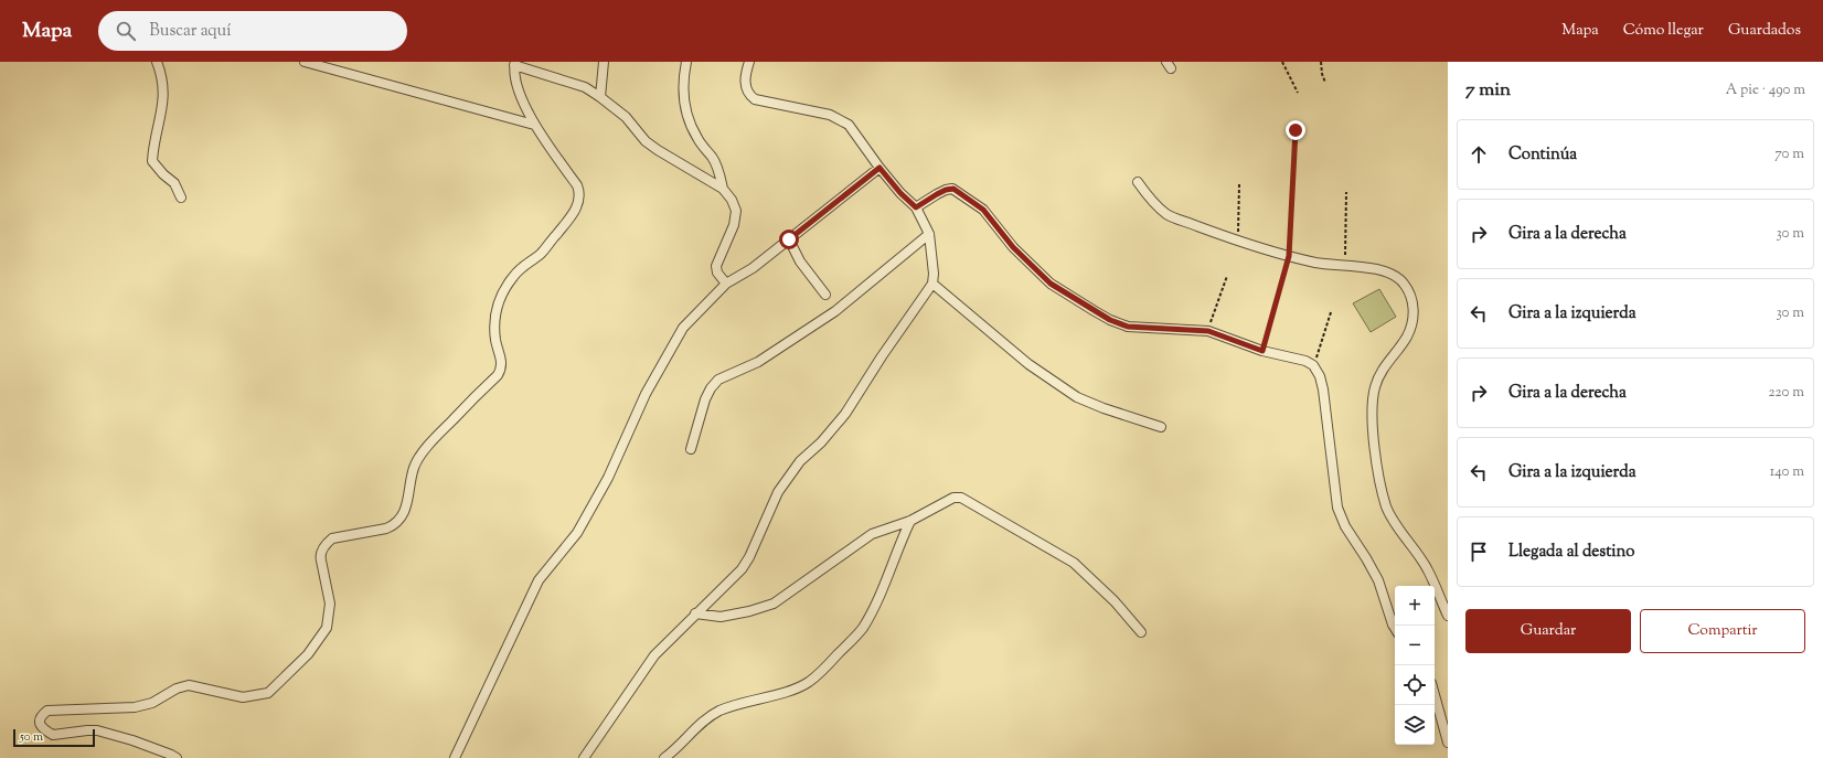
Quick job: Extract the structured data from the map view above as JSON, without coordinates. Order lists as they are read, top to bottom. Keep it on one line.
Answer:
{"scale_bar":"50 m","page":{"header":"Mapa","search":"Buscar aquí","nav":["Mapa","Cómo llegar","Guardados"],"heading":["7 min","A pie · 490 m"],"list":[["Continúa","70 m"],["Gira a la derecha","30 m"],["Gira a la izquierda","30 m"],["Gira a la derecha","220 m"],["Gira a la izquierda","140 m"],"Llegada al destino"],"map_buttons":["+","−"],"buttons":["Guardar","Compartir"],"scale":"50 m"}}
